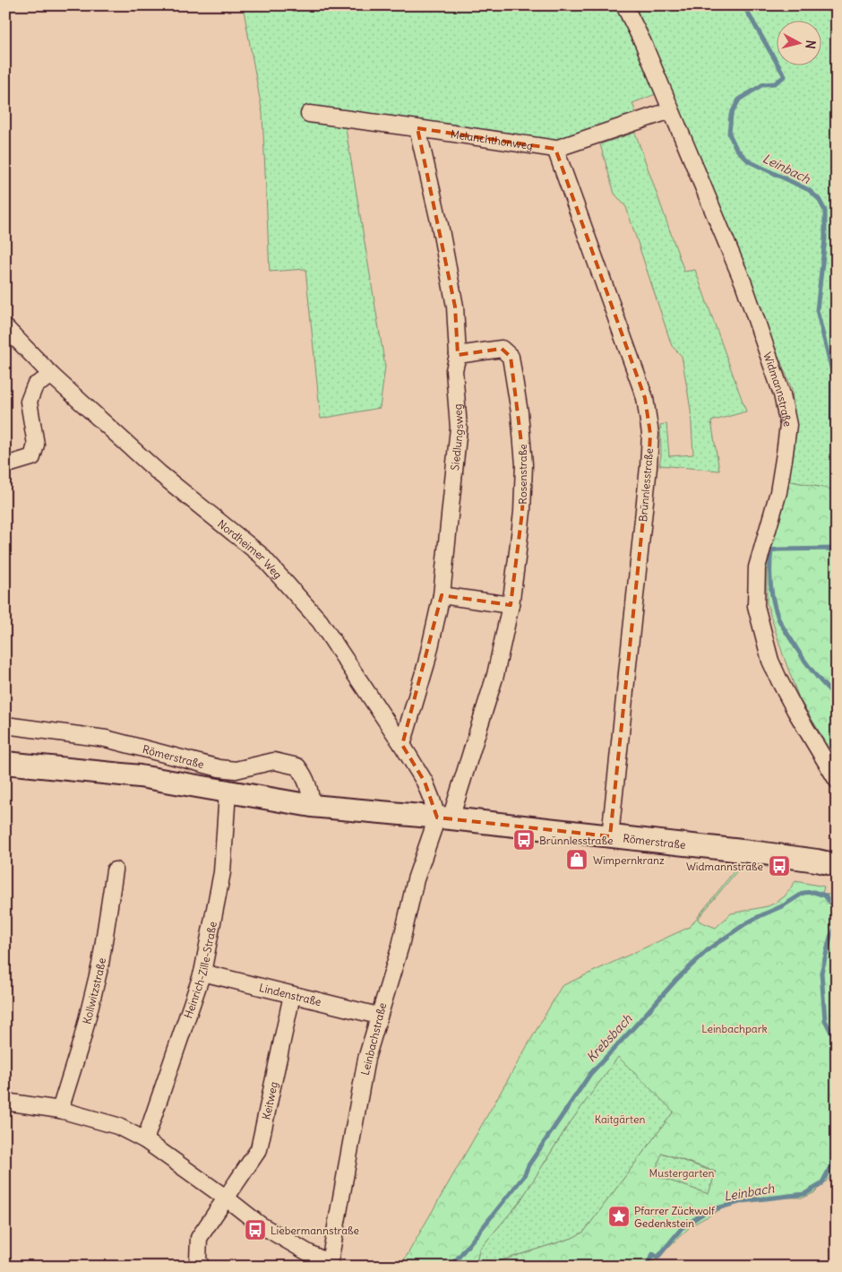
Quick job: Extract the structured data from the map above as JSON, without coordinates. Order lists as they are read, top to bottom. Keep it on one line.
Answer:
{"streets":{"main road":["Römerstraße"],"street":["Melanchthonweg","Widmannstraße","Siedlungsweg","Rosenstraße","Brünnlesstraße","Nordheimer Weg","Heinrich-Zille-Straße","Kollwitzstraße","Lindenstraße","Leinbachstraße","Keitweg"]},"crossings":[["Melanchthonweg","Widmannstraße"],["Melanchthonweg","Siedlungsweg"],["Melanchthonweg","Brünnlesstraße"],["Siedlungsweg","Rosenstraße"],["Siedlungsweg","Nordheimer Weg"],["Rosenstraße","Nordheimer Weg"],["Rosenstraße","Römerstraße"],["Rosenstraße","Leinbachstraße"],["Brünnlesstraße","Römerstraße"],["Nordheimer Weg","Römerstraße"],["Nordheimer Weg","Leinbachstraße"],["Römerstraße","Heinrich-Zille-Straße"],["Römerstraße","Leinbachstraße"],["Heinrich-Zille-Straße","Lindenstraße"],["Lindenstraße","Leinbachstraße"],["Lindenstraße","Keitweg"]],"water":["Leinbach","Krebsbach"],"parks":["Leinbachpark","Kaitgärten","Mustergarten"],"places":{"bus stop":["Brünnlesstraße","Widmannstraße","Liebermannstraße"],"shop":["Wimpernkranz"],"place":["Pfarrer Zückwolf Gedenkstein"]},"north":"right"}
